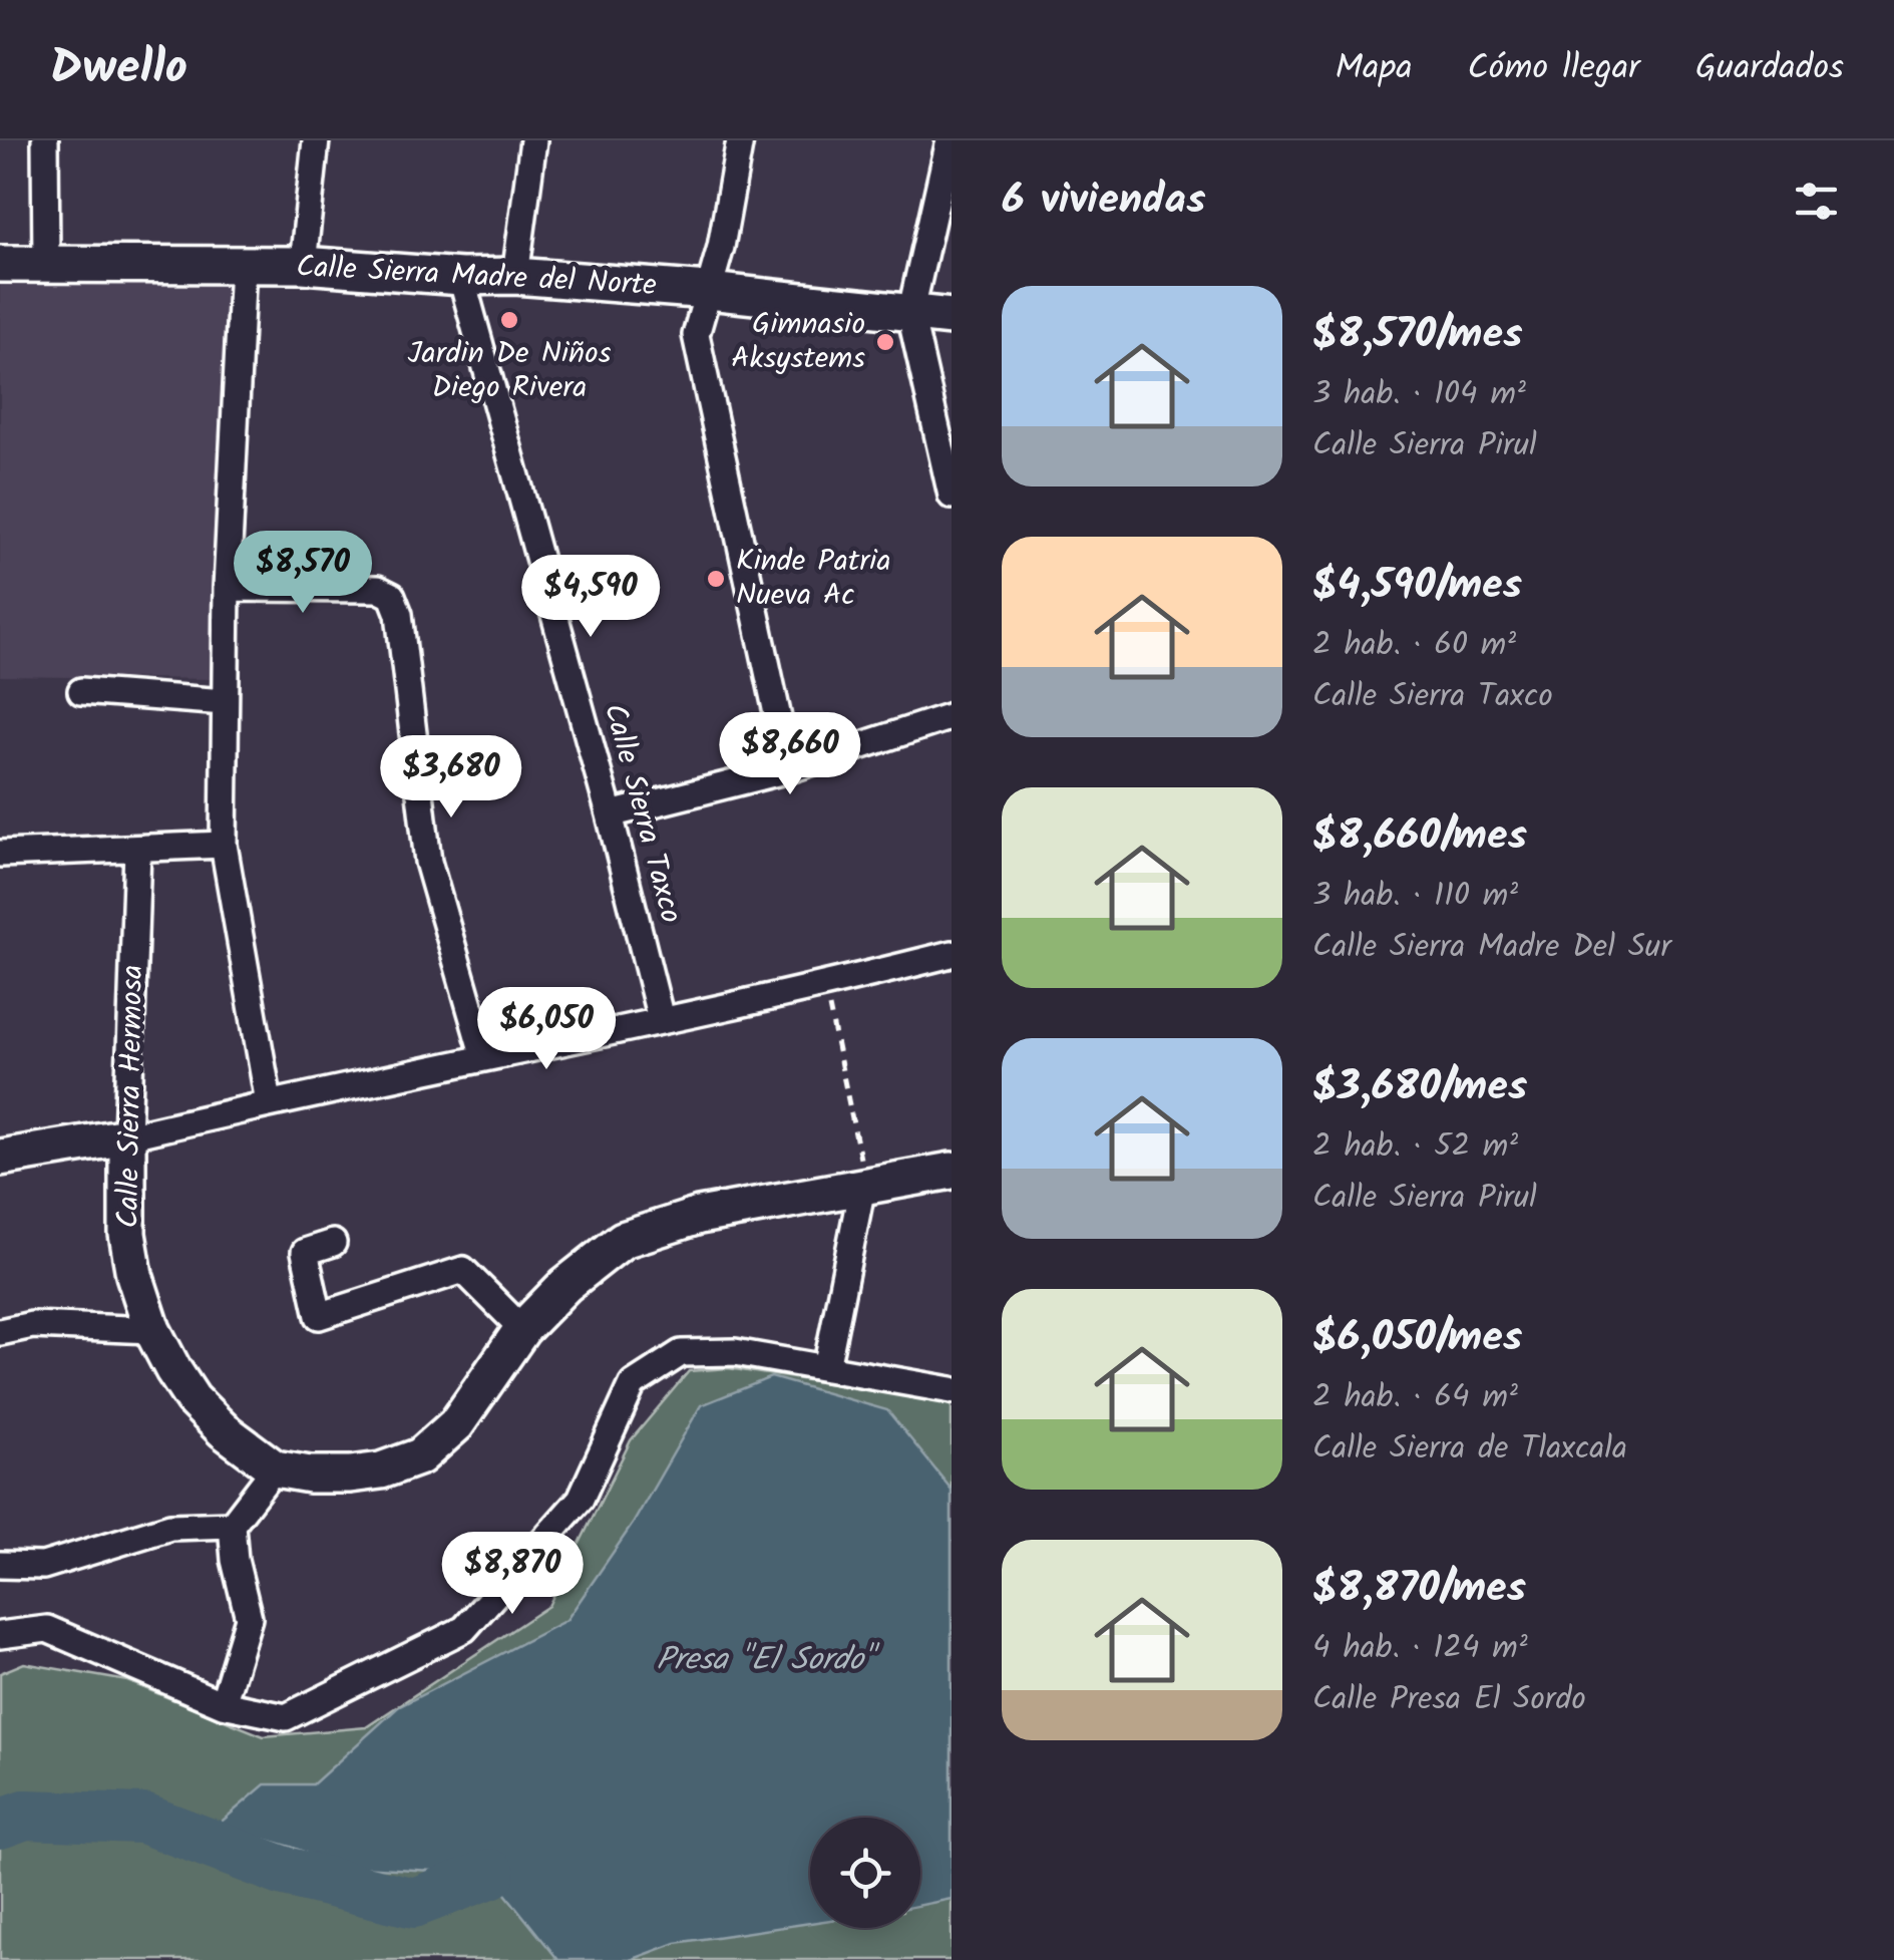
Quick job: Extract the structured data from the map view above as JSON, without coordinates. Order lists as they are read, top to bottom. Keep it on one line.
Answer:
{"streets":{"street":["Calle Sierra Madre del Norte","Calle Sierra Taxco","Calle Sierra Hermosa"]},"crossings":[["Calle Sierra Madre del Norte","Calle Sierra Taxco"]],"water":["Presa \"El Sordo\""],"places":["Jardin De Niños Diego Rivera","Gimnasio Aksystems","Kinde Patria Nueva Ac"],"page":{"header":"Dwello","nav":["Mapa","Cómo llegar","Guardados"],"heading":"6 viviendas","list":[{"name":"$8,570/mes","note":"3 hab. · 104 m² · Calle Sierra Pirul"},{"name":"$4,590/mes","note":"2 hab. · 60 m² · Calle Sierra Taxco"},{"name":"$8,660/mes","note":"3 hab. · 110 m² · Calle Sierra Madre Del Sur"},{"name":"$3,680/mes","note":"2 hab. · 52 m² · Calle Sierra Pirul"},{"name":"$6,050/mes","note":"2 hab. · 64 m² · Calle Sierra de Tlaxcala"},{"name":"$8,870/mes","note":"4 hab. · 124 m² · Calle Presa El Sordo"}],"price":["$8,570","$4,590","$8,660","$3,680","$6,050","$8,870"]}}
